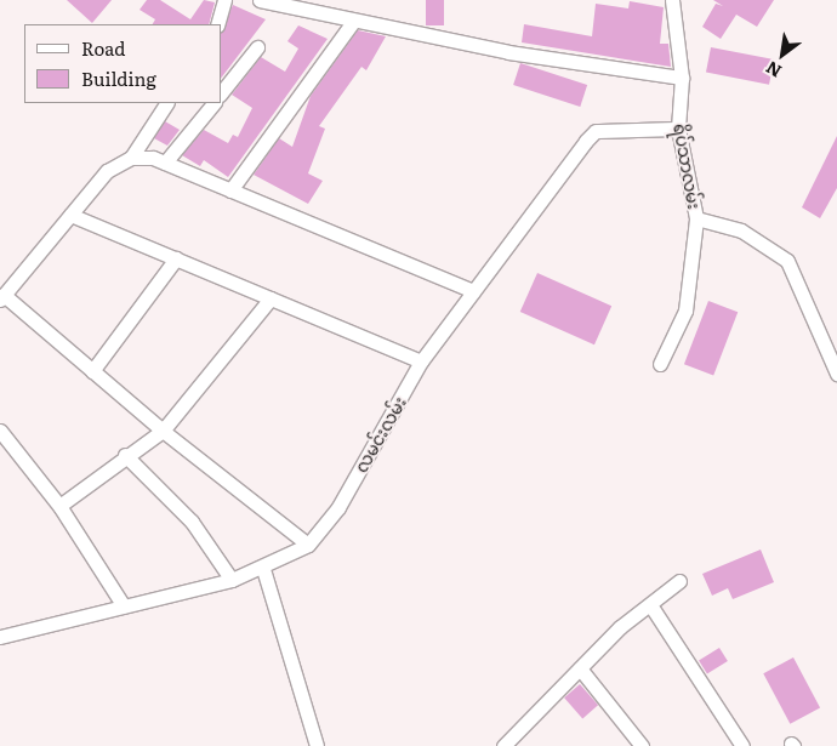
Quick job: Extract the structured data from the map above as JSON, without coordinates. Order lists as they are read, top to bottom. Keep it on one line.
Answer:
{"streets":{"street":["ရိပ်သာလမ်း","လမင်းလမ်း"]},"crossings":[["ရိပ်သာလမ်း","လမင်းလမ်း"]],"legend":["Road","Building"],"north":"bottom left"}
